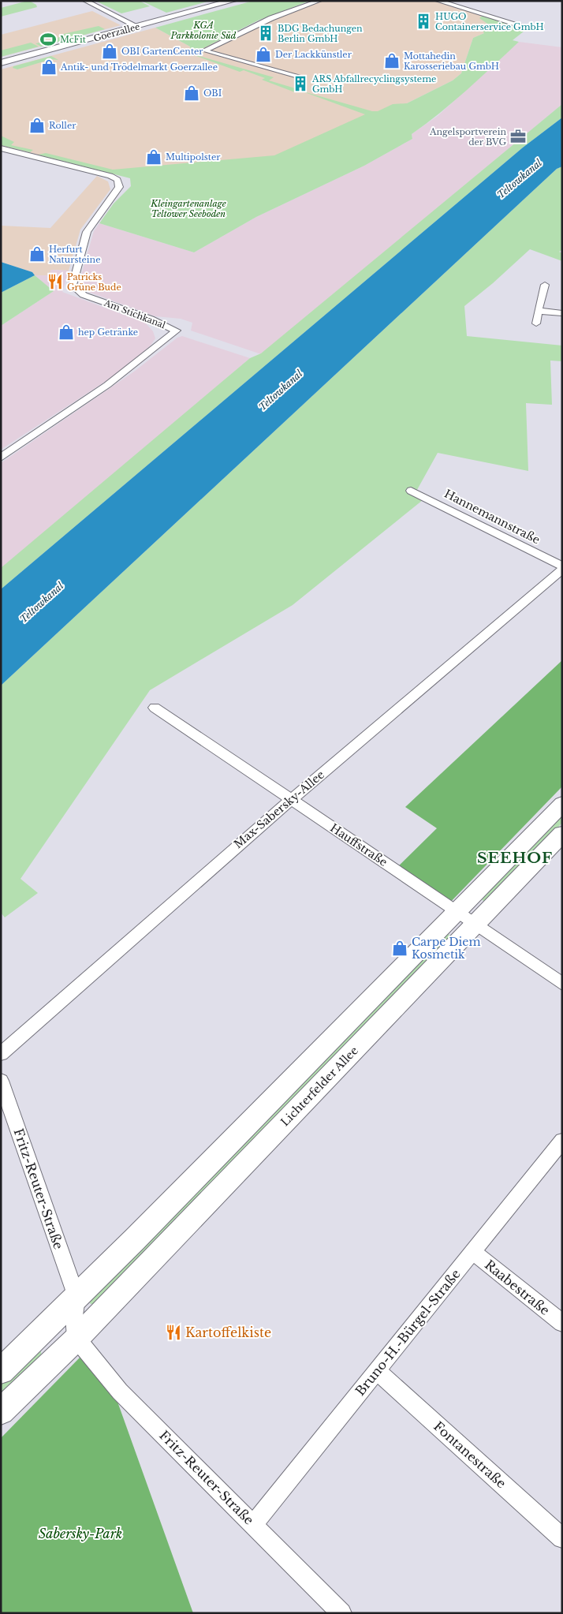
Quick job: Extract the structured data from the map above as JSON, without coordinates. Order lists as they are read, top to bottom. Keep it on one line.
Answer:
{"streets":{"main road":["Goerzallee","Lichterfelder Allee"],"street":["Am Stichkanal","Hannemannstraße","Max-Sabersky-Allee","Hauffstraße","Fritz-Reuter-Straße","Raabestraße","Bruno-H.-Bürgel-Straße","Fontanestraße"]},"crossings":[["Max-Sabersky-Allee","Hauffstraße"],["Hauffstraße","Lichterfelder Allee"],["Lichterfelder Allee","Fritz-Reuter-Straße"],["Fritz-Reuter-Straße","Bruno-H.-Bürgel-Straße"],["Raabestraße","Bruno-H.-Bürgel-Straße"],["Bruno-H.-Bürgel-Straße","Fontanestraße"]],"districts":["SEEHOF"],"water":["Teltowkanal"],"parks":["KGA Parkkolonie Süd","Kleingartenanlage Teltower Seeboden","Sabersky-Park"],"places":{"building":["HUGO Containerservice GmbH","BDG Bedachungen Berlin GmbH","ARS Abfallrecyclingsysteme GmbH"],"sports":["McFit"],"shop":["OBI GartenCenter","Der Lackkünstler","Mottahedin Karosseriebau GmbH","Antik- und Trödelmarkt Goerzallee","OBI","Roller","Multipolster","Herfurt Natursteine","hep Getränke","Carpe Diem Kosmetik"],"office":["Angelsportverein der BVG"],"restaurant":["Patricks Grüne Bude","Kartoffelkiste"]}}
